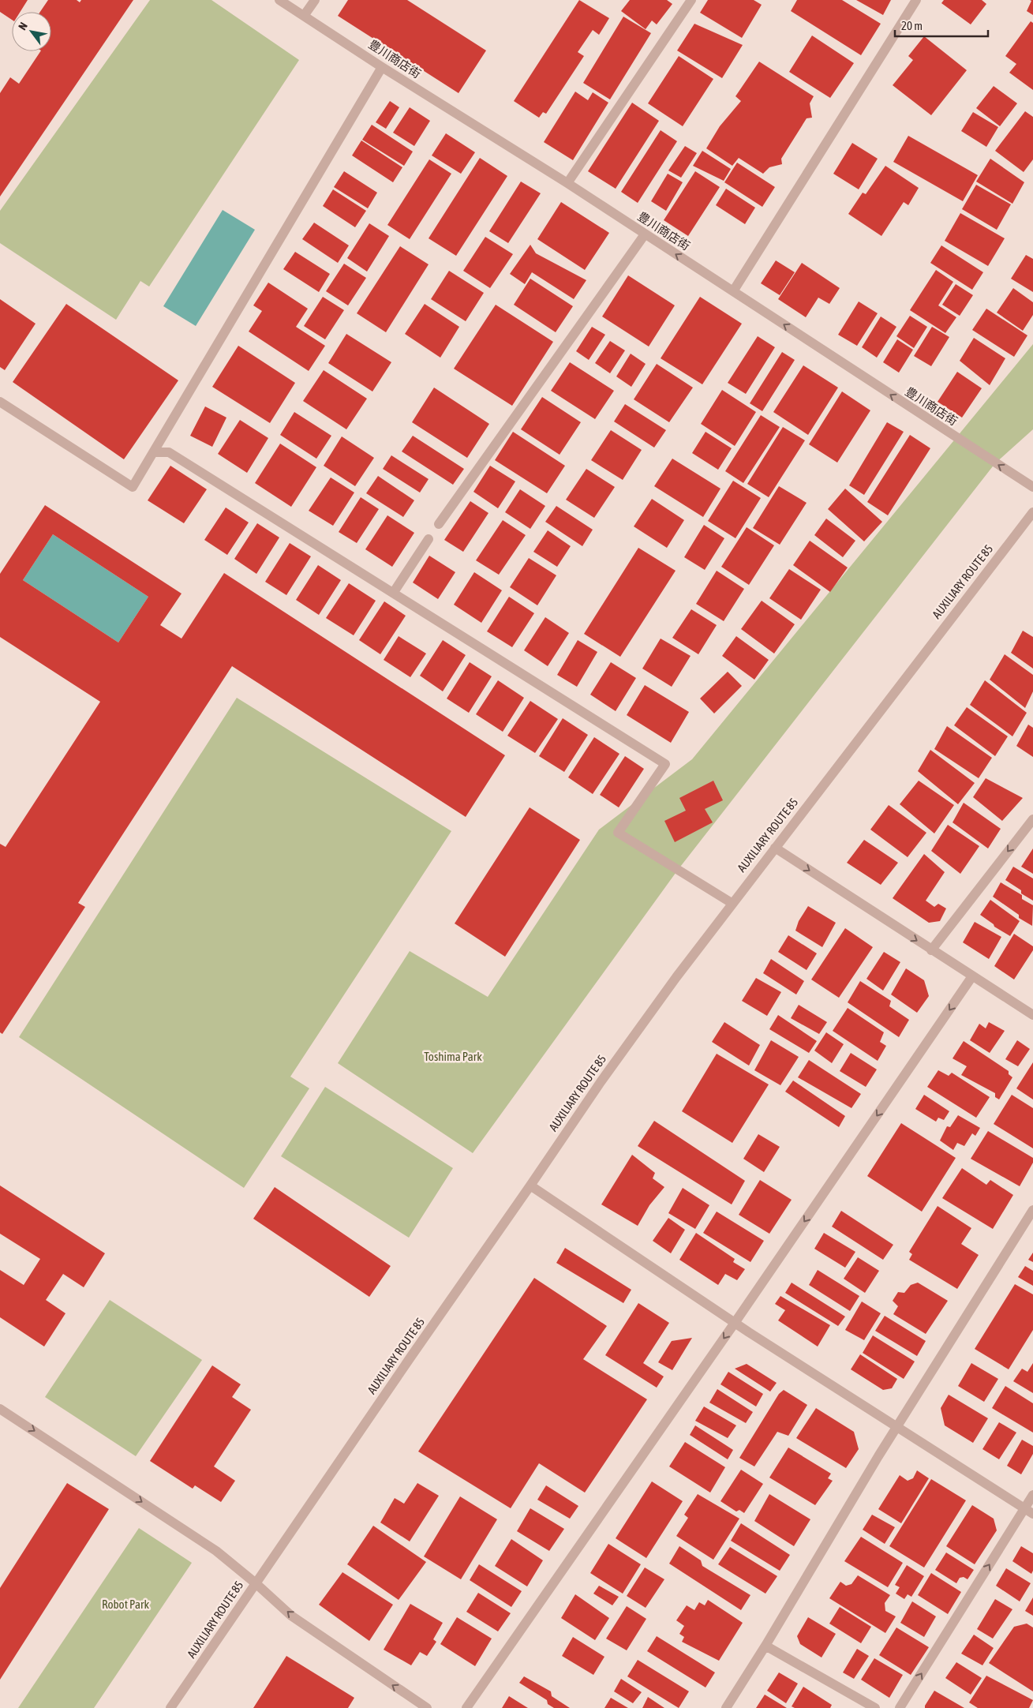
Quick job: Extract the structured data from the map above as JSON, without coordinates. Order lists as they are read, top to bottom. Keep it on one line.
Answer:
{"streets":{"street":["豊川商店街","AUXILIARY ROUTE 85"]},"one_way":["豊川商店街"],"parks":["Toshima Park","Robot Park"],"scale_bar":"20 m","north":"top left"}
